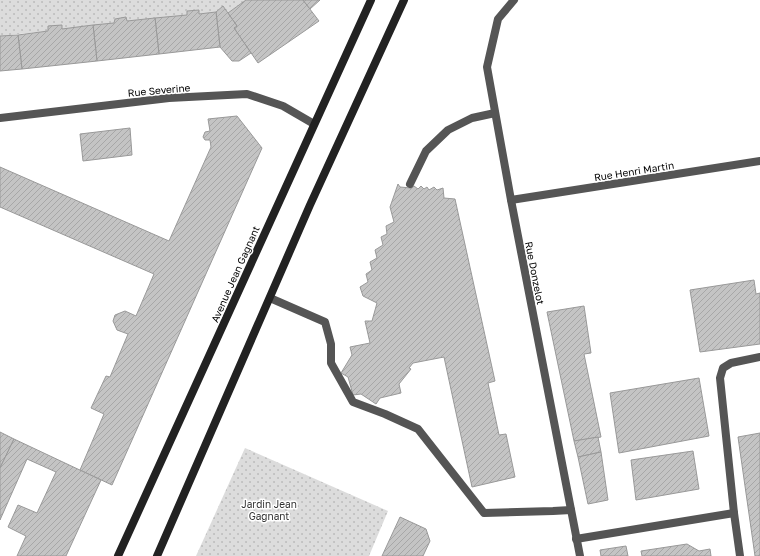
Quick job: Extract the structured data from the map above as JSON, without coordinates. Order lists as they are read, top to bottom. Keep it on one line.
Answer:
{"streets":{"main road":["Avenue Jean Gagnant"],"street":["Rue Severine","Rue Henri Martin","Rue Donzelot"]},"crossings":[["Rue Severine","Avenue Jean Gagnant"],["Rue Henri Martin","Rue Donzelot"]],"parks":["Jardin Jean Gagnant"]}
